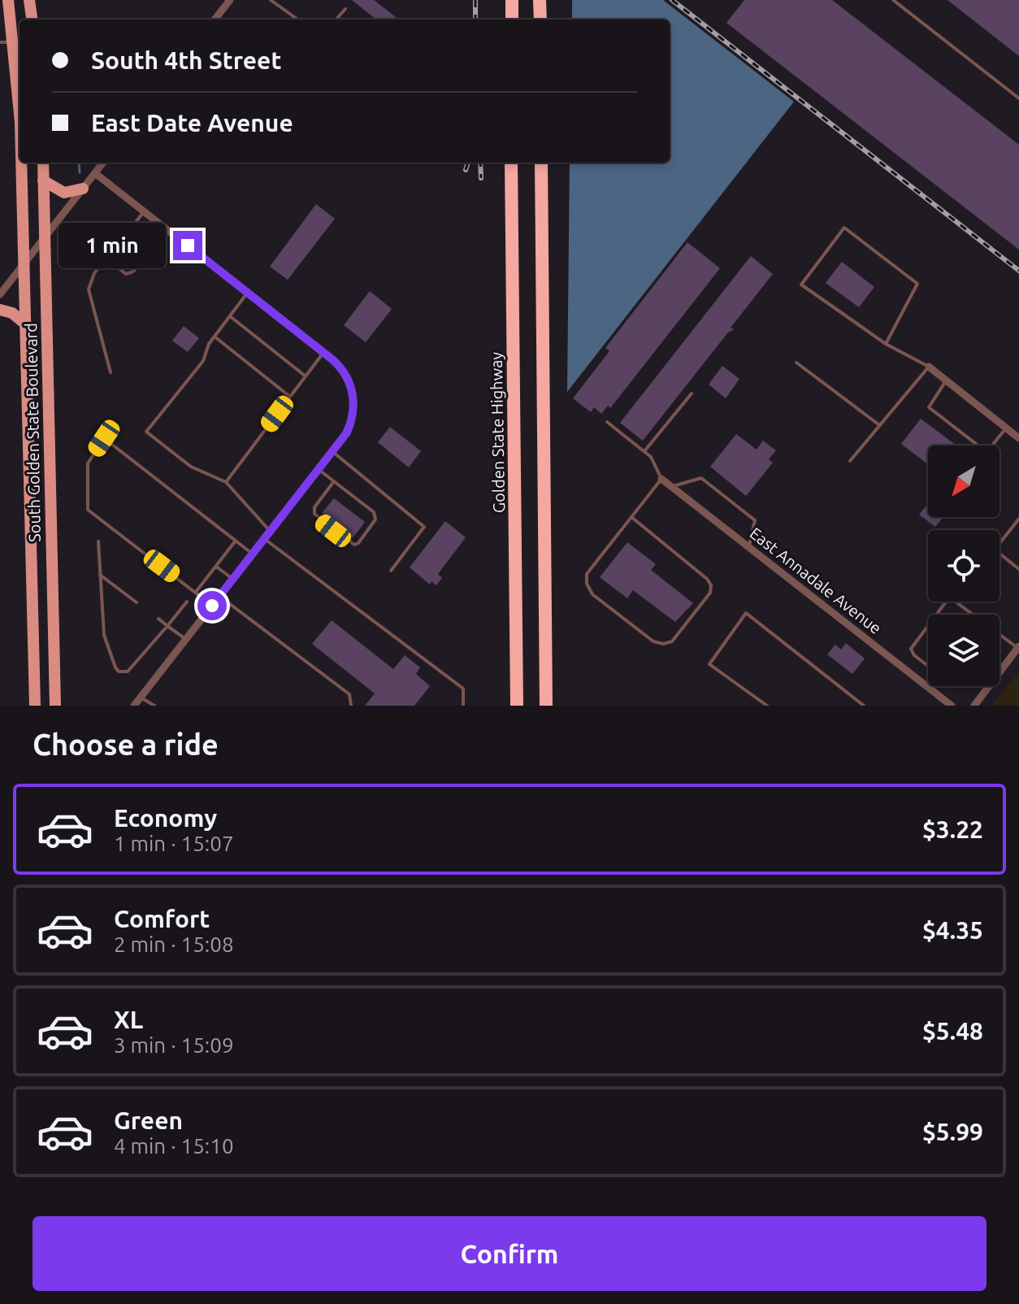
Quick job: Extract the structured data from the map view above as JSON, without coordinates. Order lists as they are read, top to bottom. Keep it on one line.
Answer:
{"streets":{"highway":["Golden State Highway"],"main road":["South Golden State Boulevard"],"street":["East Annadale Avenue"]},"north":"bottom left","page":{"banner":["South 4th Street","East Date Avenue"],"bubble":"1 min","heading":"Choose a ride","list":[{"name":"Economy","note":"1 min · 15:07","value":"$3.22"},{"name":"Comfort","note":"2 min · 15:08","value":"$4.35"},{"name":"XL","note":"3 min · 15:09","value":"$5.48"},{"name":"Green","note":"4 min · 15:10","value":"$5.99"}],"buttons":"Confirm"}}
